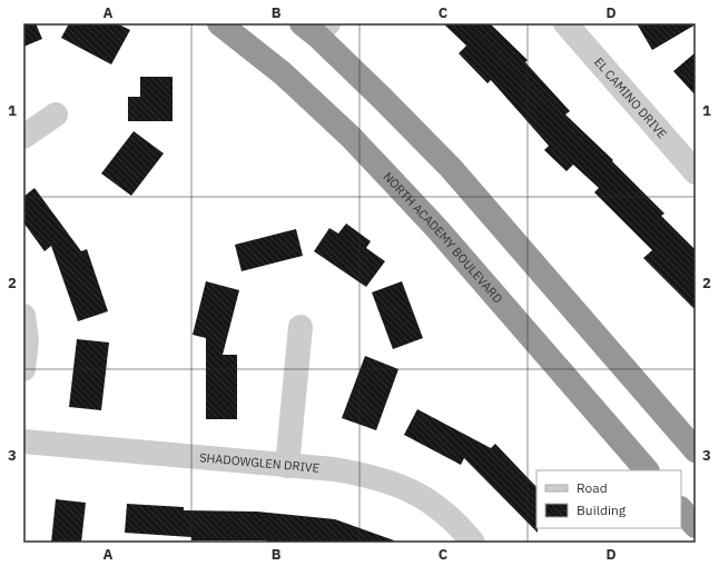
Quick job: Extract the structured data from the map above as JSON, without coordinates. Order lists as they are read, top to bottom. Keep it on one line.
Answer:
{"streets":{"highway":["NORTH ACADEMY BOULEVARD"],"street":["EL CAMINO DRIVE","SHADOWGLEN DRIVE"]},"legend":["Road","Building"],"grid":{"columns":["A","B","C","D"],"rows":["1","2","3"]}}
